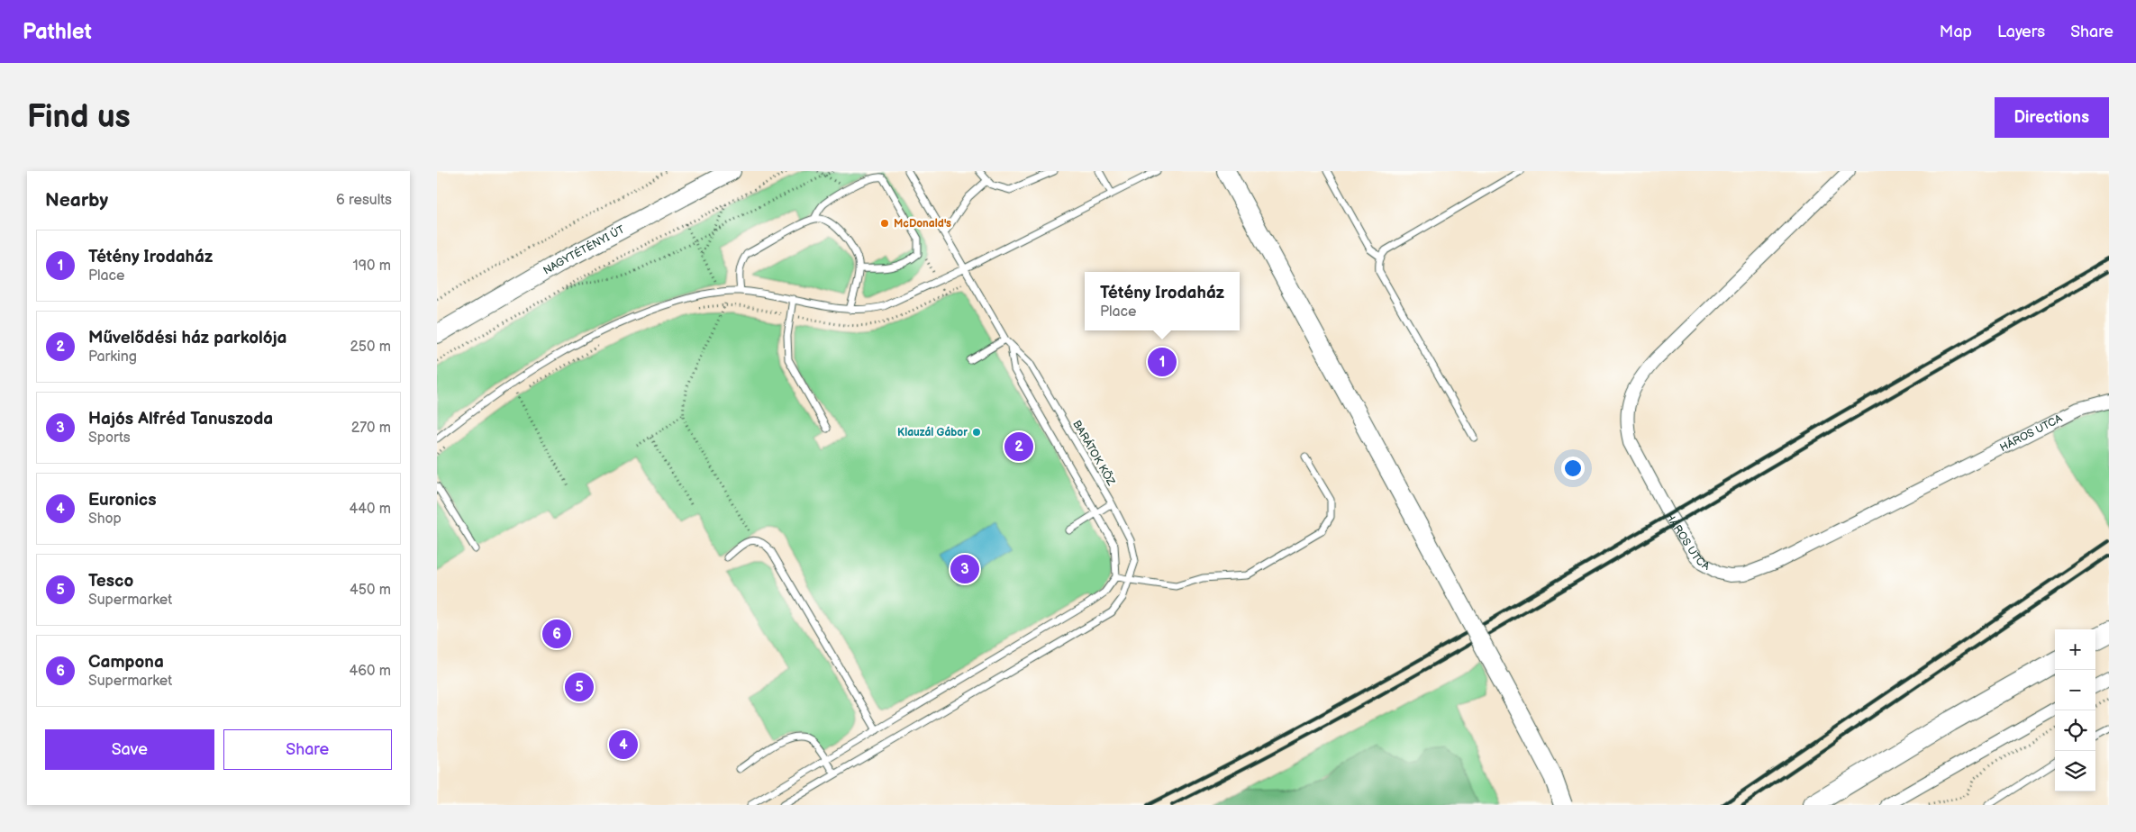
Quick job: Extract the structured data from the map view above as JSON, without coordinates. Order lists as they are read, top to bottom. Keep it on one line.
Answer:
{"streets":{"street":["NAGYTÉTÉNYI ÚT","HÁROS UTCA"],"lane":["BARÁTOK KÖZ"]},"places":["McDonald's","Klauzál Gábor"],"page":{"header":"Pathlet","nav":["Map","Layers","Share"],"buttons":["Directions",["Save","Share"]],"title":"Find us","heading":["Nearby","6 results"],"list":[{"mark":"1","name":"Tétény Irodaház","note":"Place","value":"190 m"},{"mark":"2","name":"Művelődési ház parkolója","note":"Parking","value":"250 m"},{"mark":"3","name":"Hajós Alfréd Tanuszoda","note":"Sports","value":"270 m"},{"mark":"4","name":"Euronics","note":"Shop","value":"440 m"},{"mark":"5","name":"Tesco","note":"Supermarket","value":"450 m"},{"mark":"6","name":"Campona","note":"Supermarket","value":"460 m"}],"popup":["Tétény Irodaház","Place"],"pins":["1","2","3","6","5","4"],"map_buttons":["+","−"]}}
